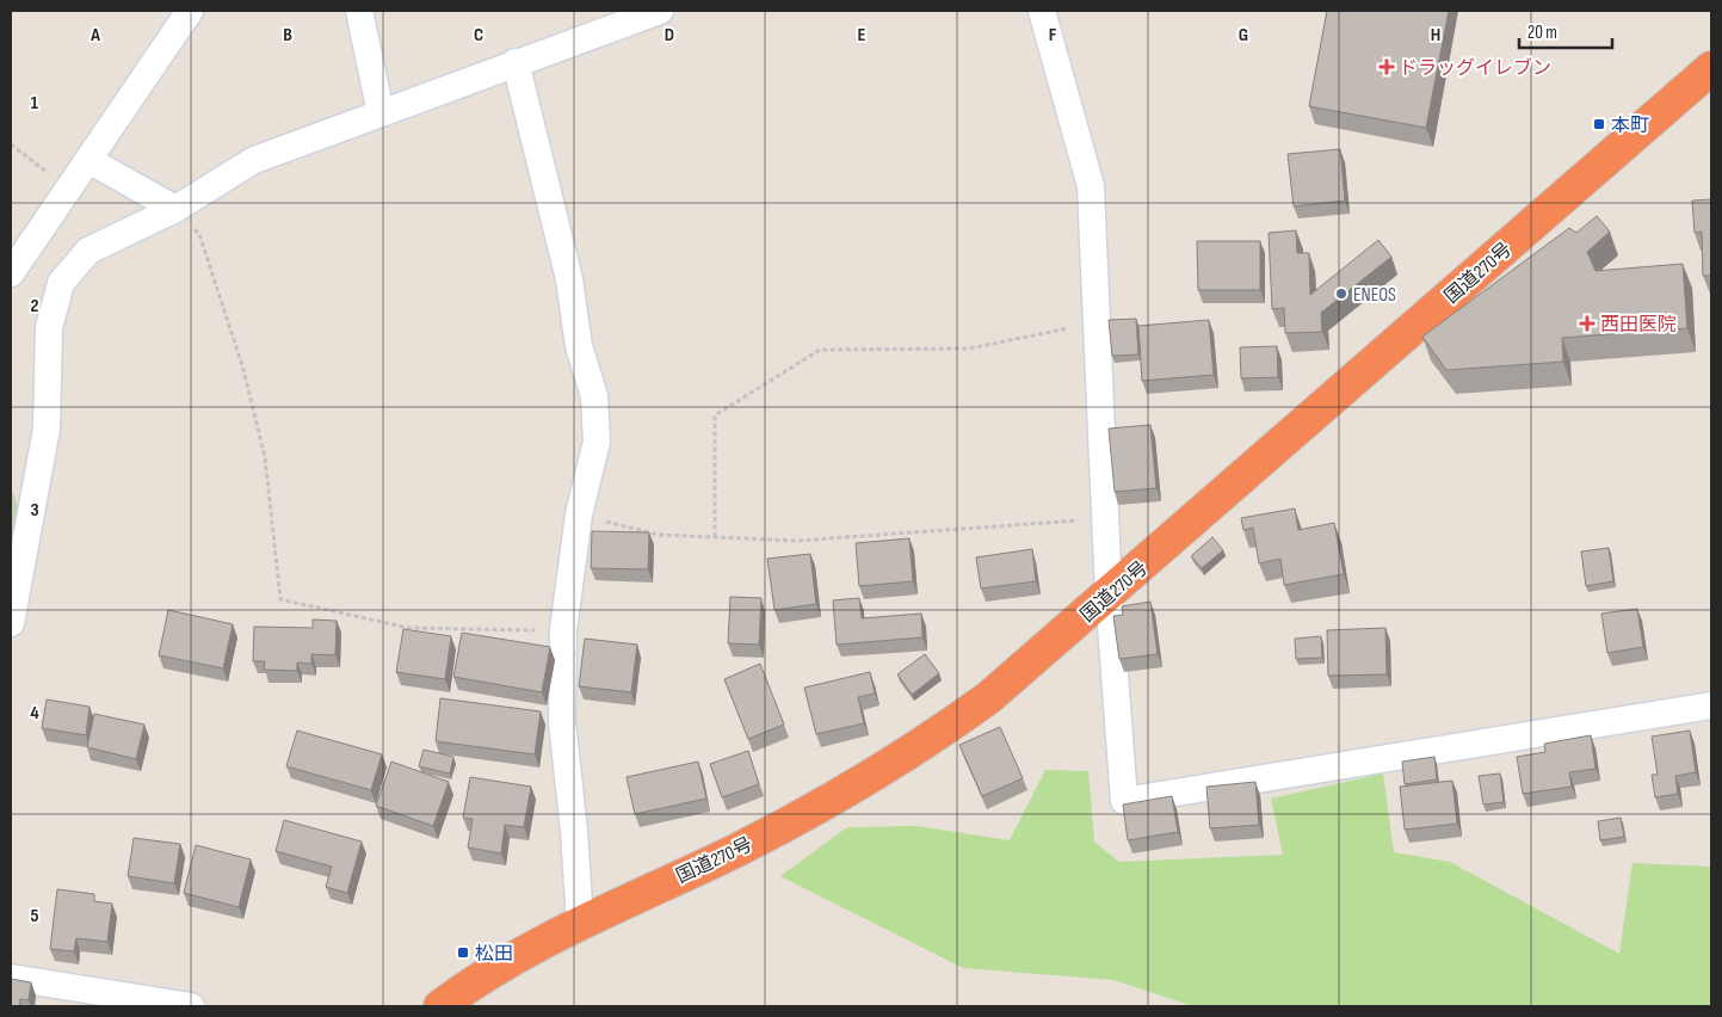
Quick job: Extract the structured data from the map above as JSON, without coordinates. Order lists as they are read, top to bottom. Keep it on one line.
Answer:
{"streets":{"highway":["国道270号"]},"places":{"health":["ドラッグイレブン","西田医院"],"transit":["本町","松田"],"other":["ENEOS"]},"scale_bar":"20 m","grid":{"columns":["A","B","C","D","E","F","G","H"],"rows":["1","2","3","4","5"]}}
